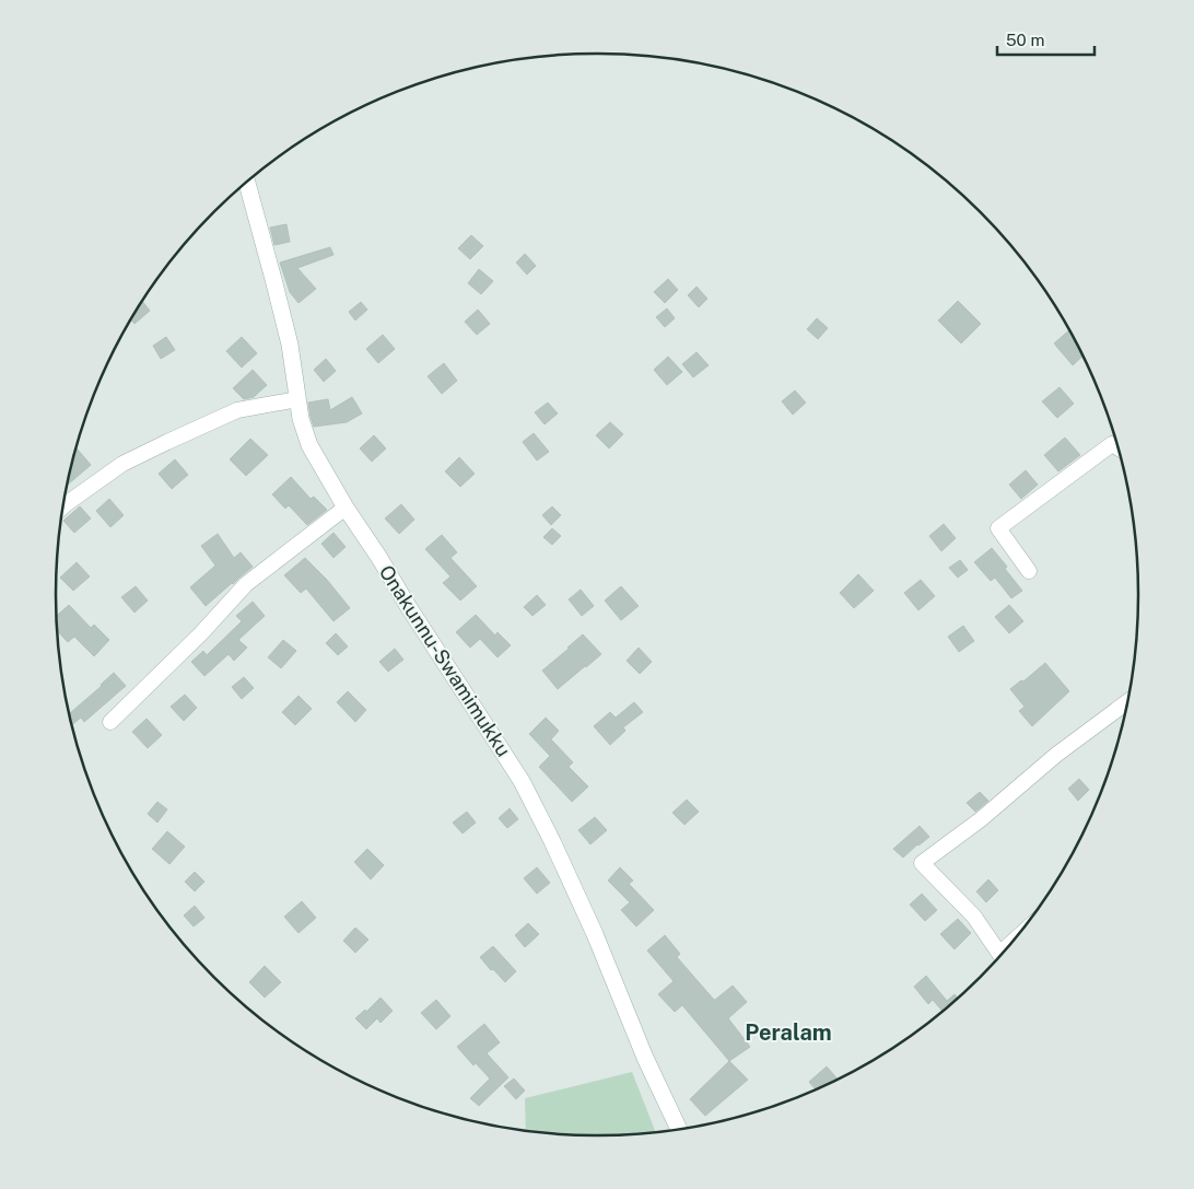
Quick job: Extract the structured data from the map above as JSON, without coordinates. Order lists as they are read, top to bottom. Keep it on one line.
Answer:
{"streets":{"street":["Onakunnu-Swamimukku"]},"districts":["Peralam"],"scale_bar":"50 m"}
